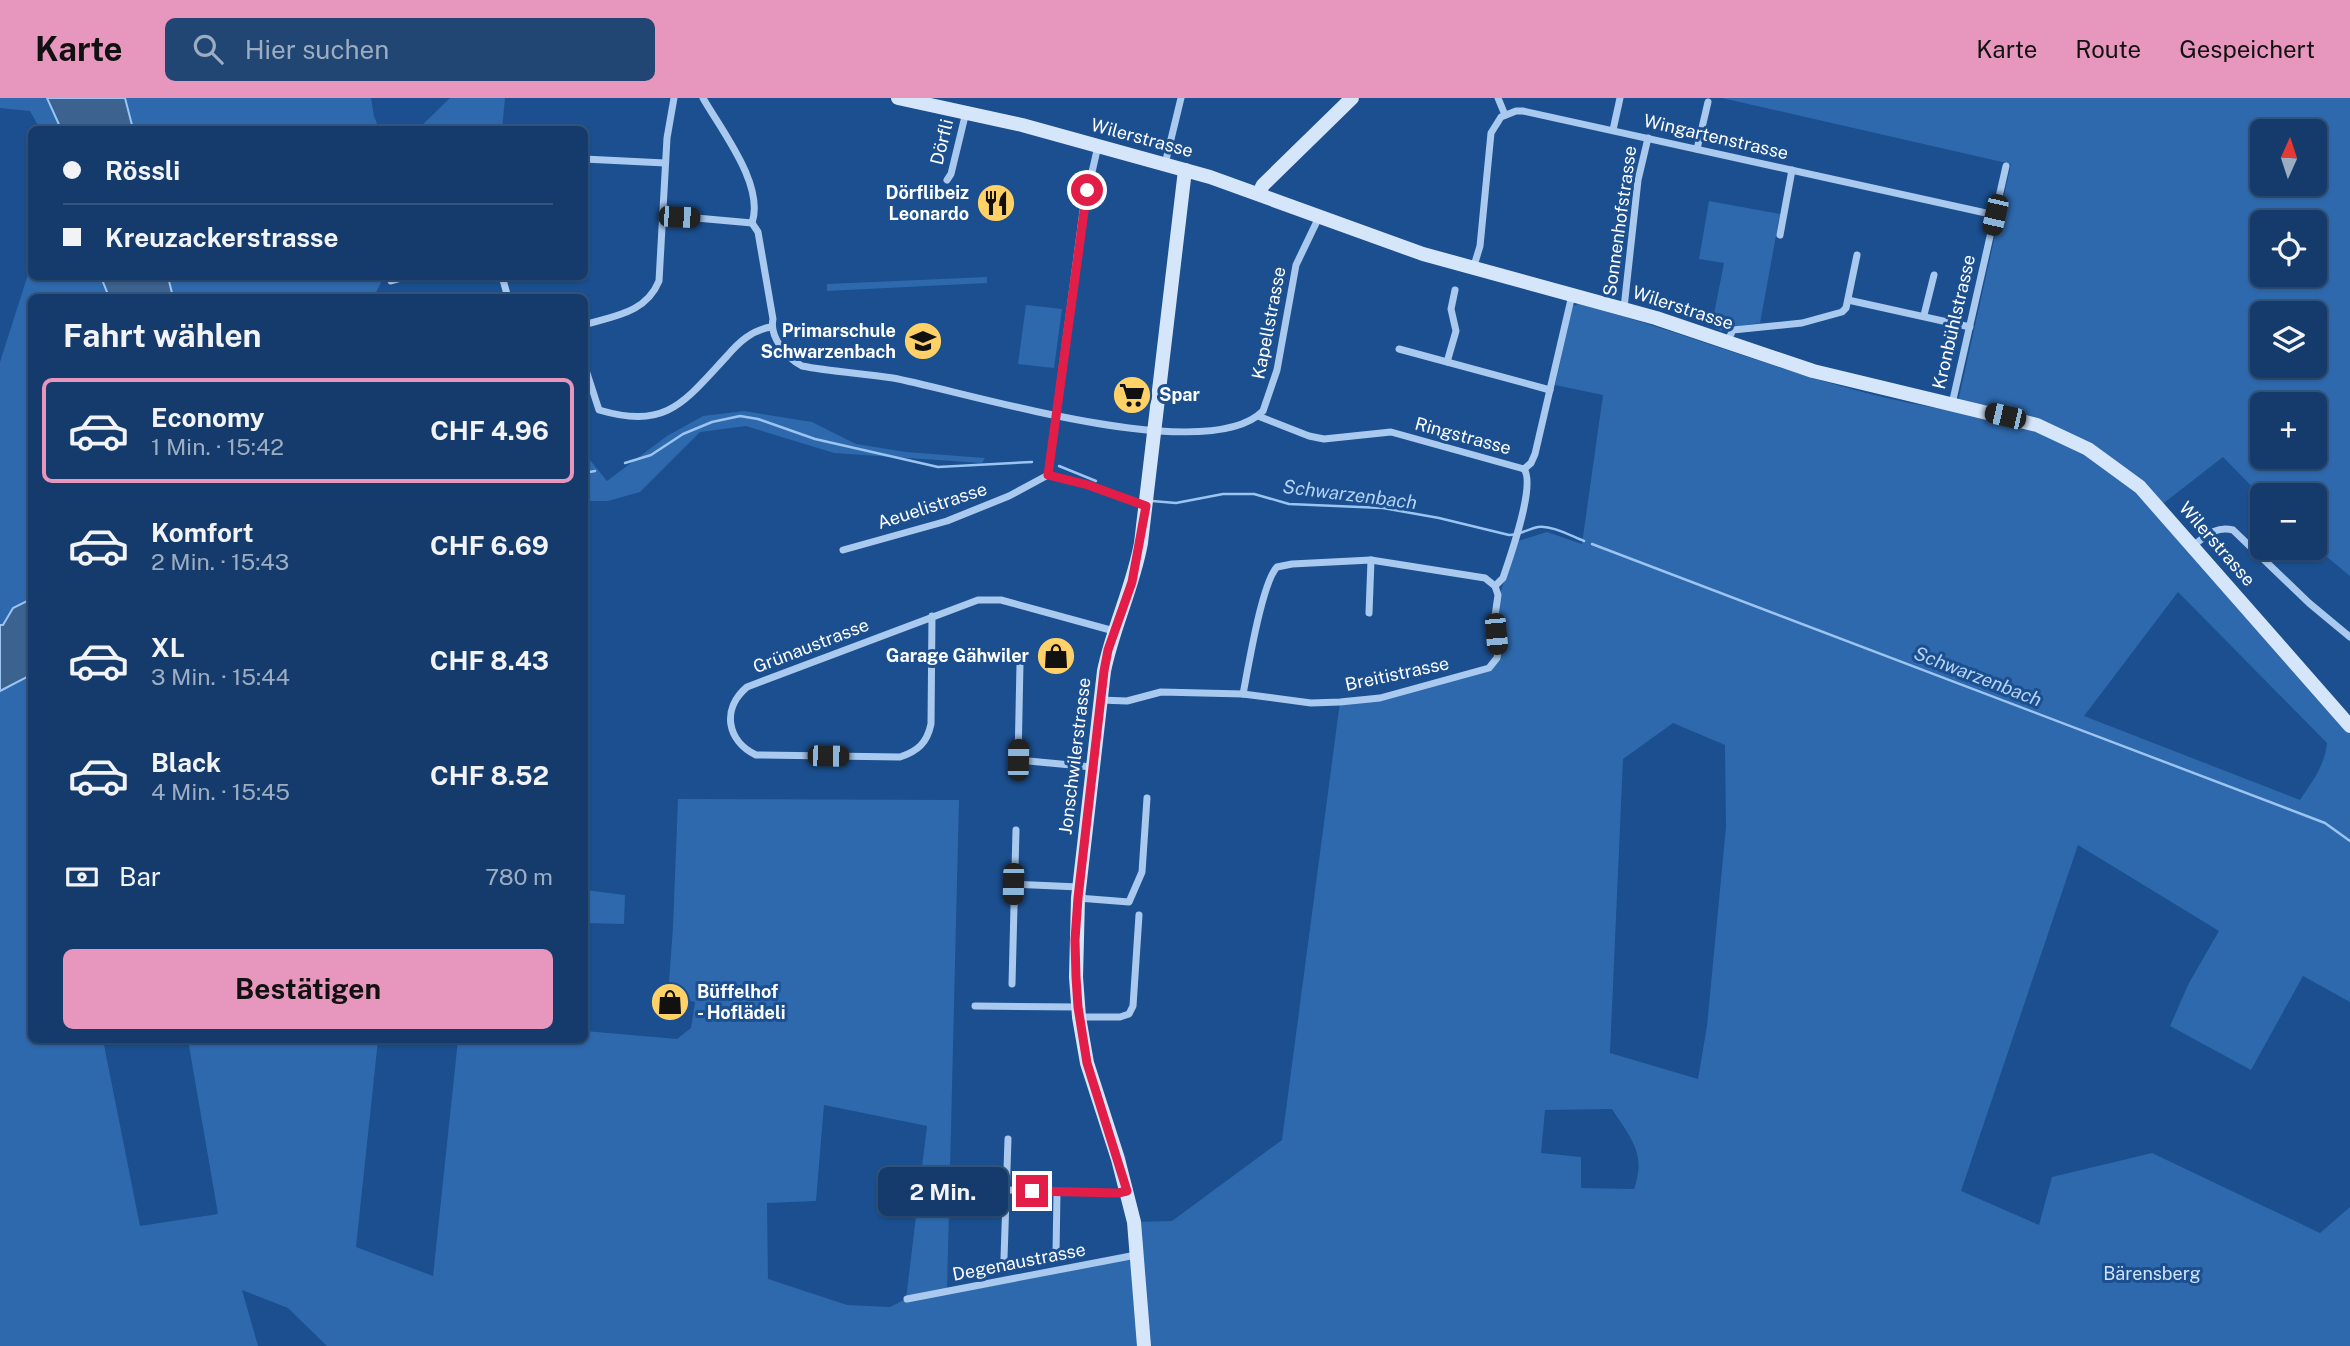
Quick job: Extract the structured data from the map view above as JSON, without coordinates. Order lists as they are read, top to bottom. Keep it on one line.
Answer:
{"streets":{"main road":["Wilerstrasse","Jonschwilerstrasse"],"street":["Wingartenstrasse","Dörfli","Sonnenhofstrasse","Kronbühlstrasse","Kapellstrasse","Ringstrasse","Aeuelistrasse","Grünaustrasse","Breitistrasse","Degenaustrasse"]},"crossings":[["Wingartenstrasse","Sonnenhofstrasse"],["Wingartenstrasse","Kronbühlstrasse"],["Wilerstrasse","Dörfli"],["Wilerstrasse","Sonnenhofstrasse"],["Wilerstrasse","Kronbühlstrasse"],["Wilerstrasse","Kapellstrasse"],["Wilerstrasse","Ringstrasse"],["Wilerstrasse","Jonschwilerstrasse"],["Kapellstrasse","Ringstrasse"],["Ringstrasse","Breitistrasse"],["Grünaustrasse","Jonschwilerstrasse"],["Breitistrasse","Jonschwilerstrasse"],["Jonschwilerstrasse","Degenaustrasse"]],"water":["Schwarzenbach"],"parks":["Bärensberg"],"places":{"restaurant":["Dörflibeiz Leonardo"],"school or university":["Primarschule Schwarzenbach"],"supermarket":["Spar"],"shop":["Garage Gähwiler","Büffelhof - Hoflädeli"]},"north":"top","page":{"header":"Karte","search":"Hier suchen","nav":["Karte","Route","Gespeichert"],"map_buttons":["+","−"],"banner":["Rössli","Kreuzackerstrasse"],"heading":"Fahrt wählen","list":[{"name":"Economy","note":"1 Min. · 15:42","value":"CHF 4.96"},{"name":"Komfort","note":"2 Min. · 15:43","value":"CHF 6.69"},{"name":"XL","note":"3 Min. · 15:44","value":"CHF 8.43"},{"name":"Black","note":"4 Min. · 15:45","value":"CHF 8.52"}],"pay":["Bar","780 m"],"buttons":"Bestätigen","bubble":"2 Min."}}
